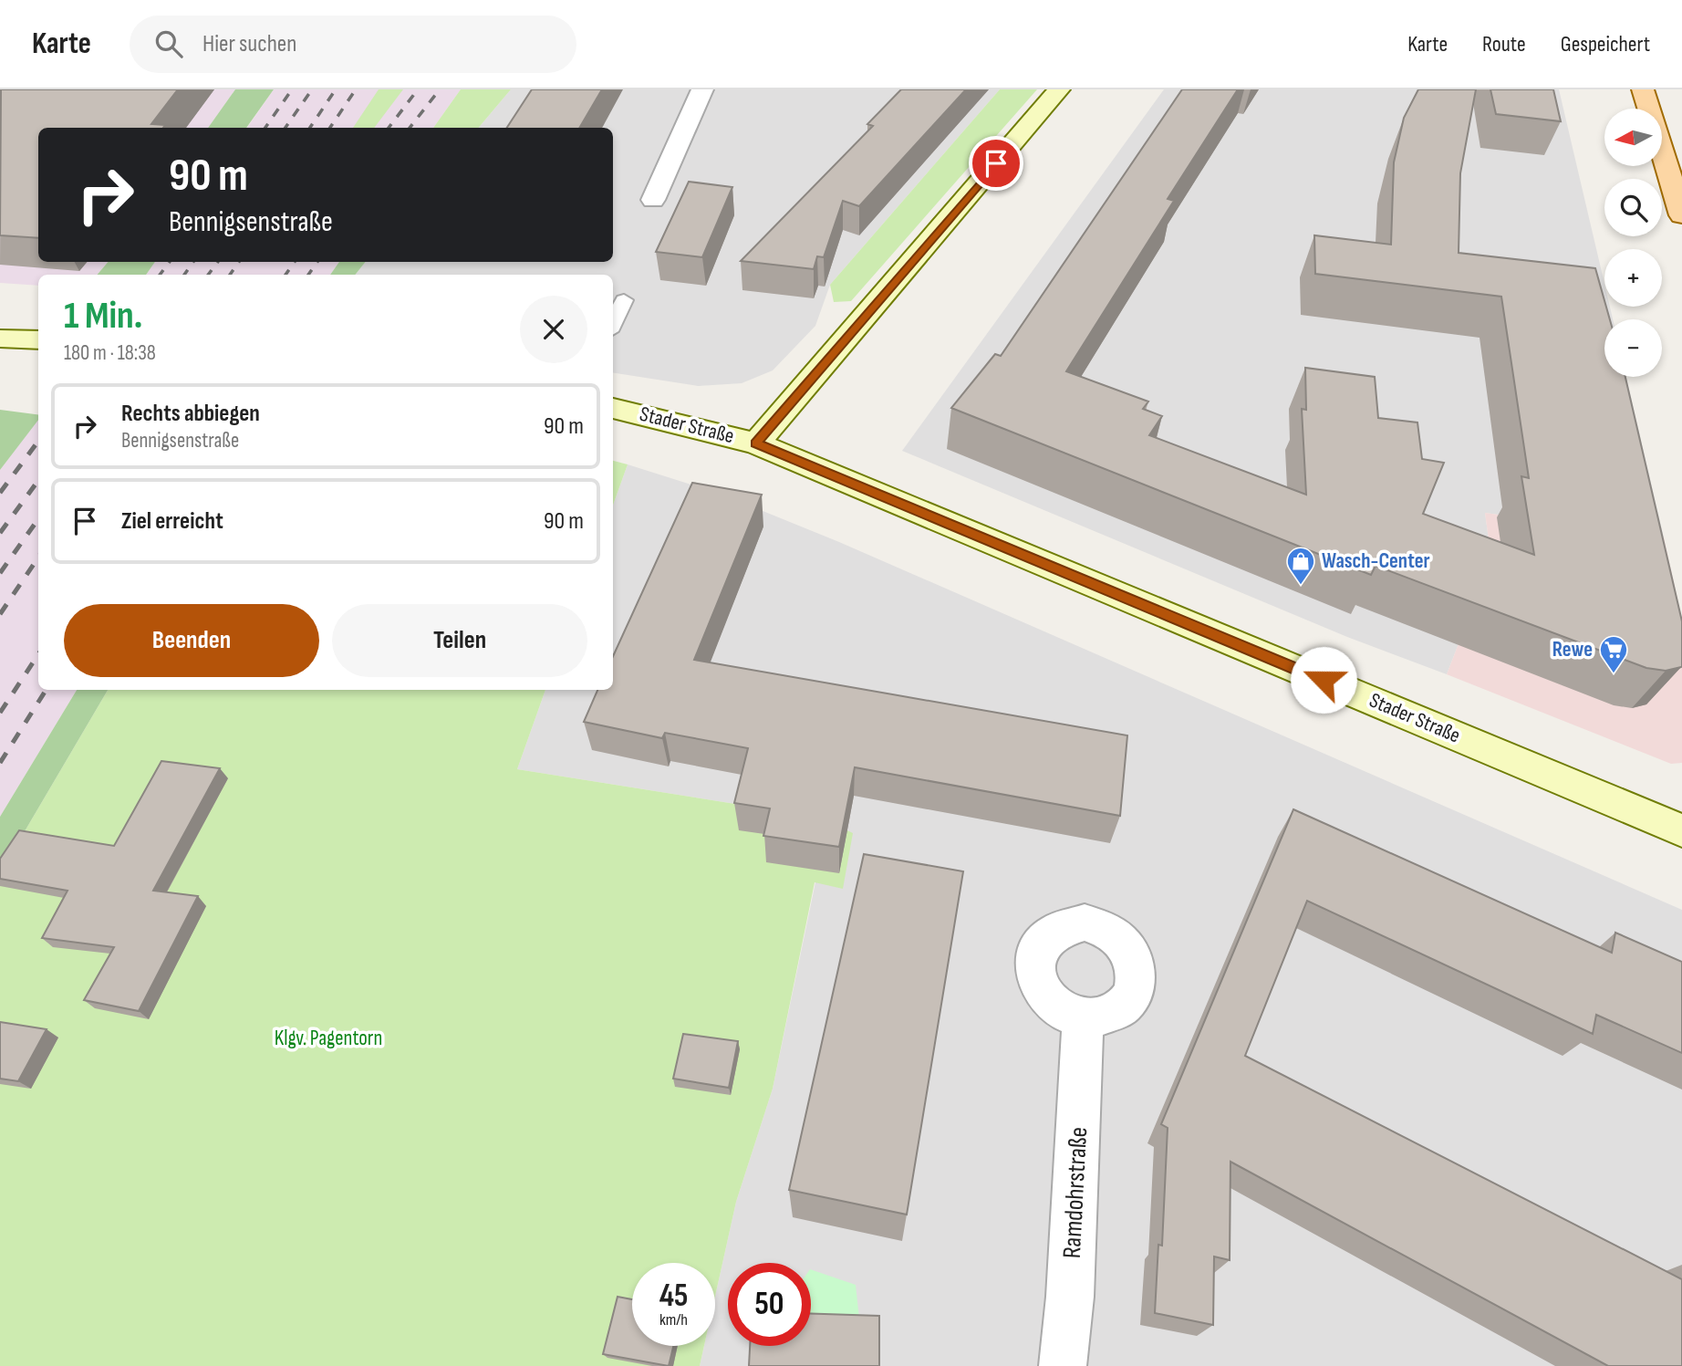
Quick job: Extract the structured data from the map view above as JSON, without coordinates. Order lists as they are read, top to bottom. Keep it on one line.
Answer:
{"streets":{"main road":["Stader Straße"],"street":["Ramdohrstraße"]},"parks":["Klgv. Pagentorn"],"places":{"shop":["Wasch-Center"],"supermarket":["Rewe"]},"north":"left","page":{"header":"Karte","search":"Hier suchen","nav":["Karte","Route","Gespeichert"],"map_buttons":["+","−"],"turn":["90 m","Bennigsenstraße"],"heading":["1 Min.","180 m · 18:38"],"list":[{"name":"Rechts abbiegen","note":"Bennigsenstraße","value":"90 m"},{"name":"Ziel erreicht","value":"90 m"}],"buttons":["Beenden","Teilen"],"speed":"45 km/h","limit":"50"}}
